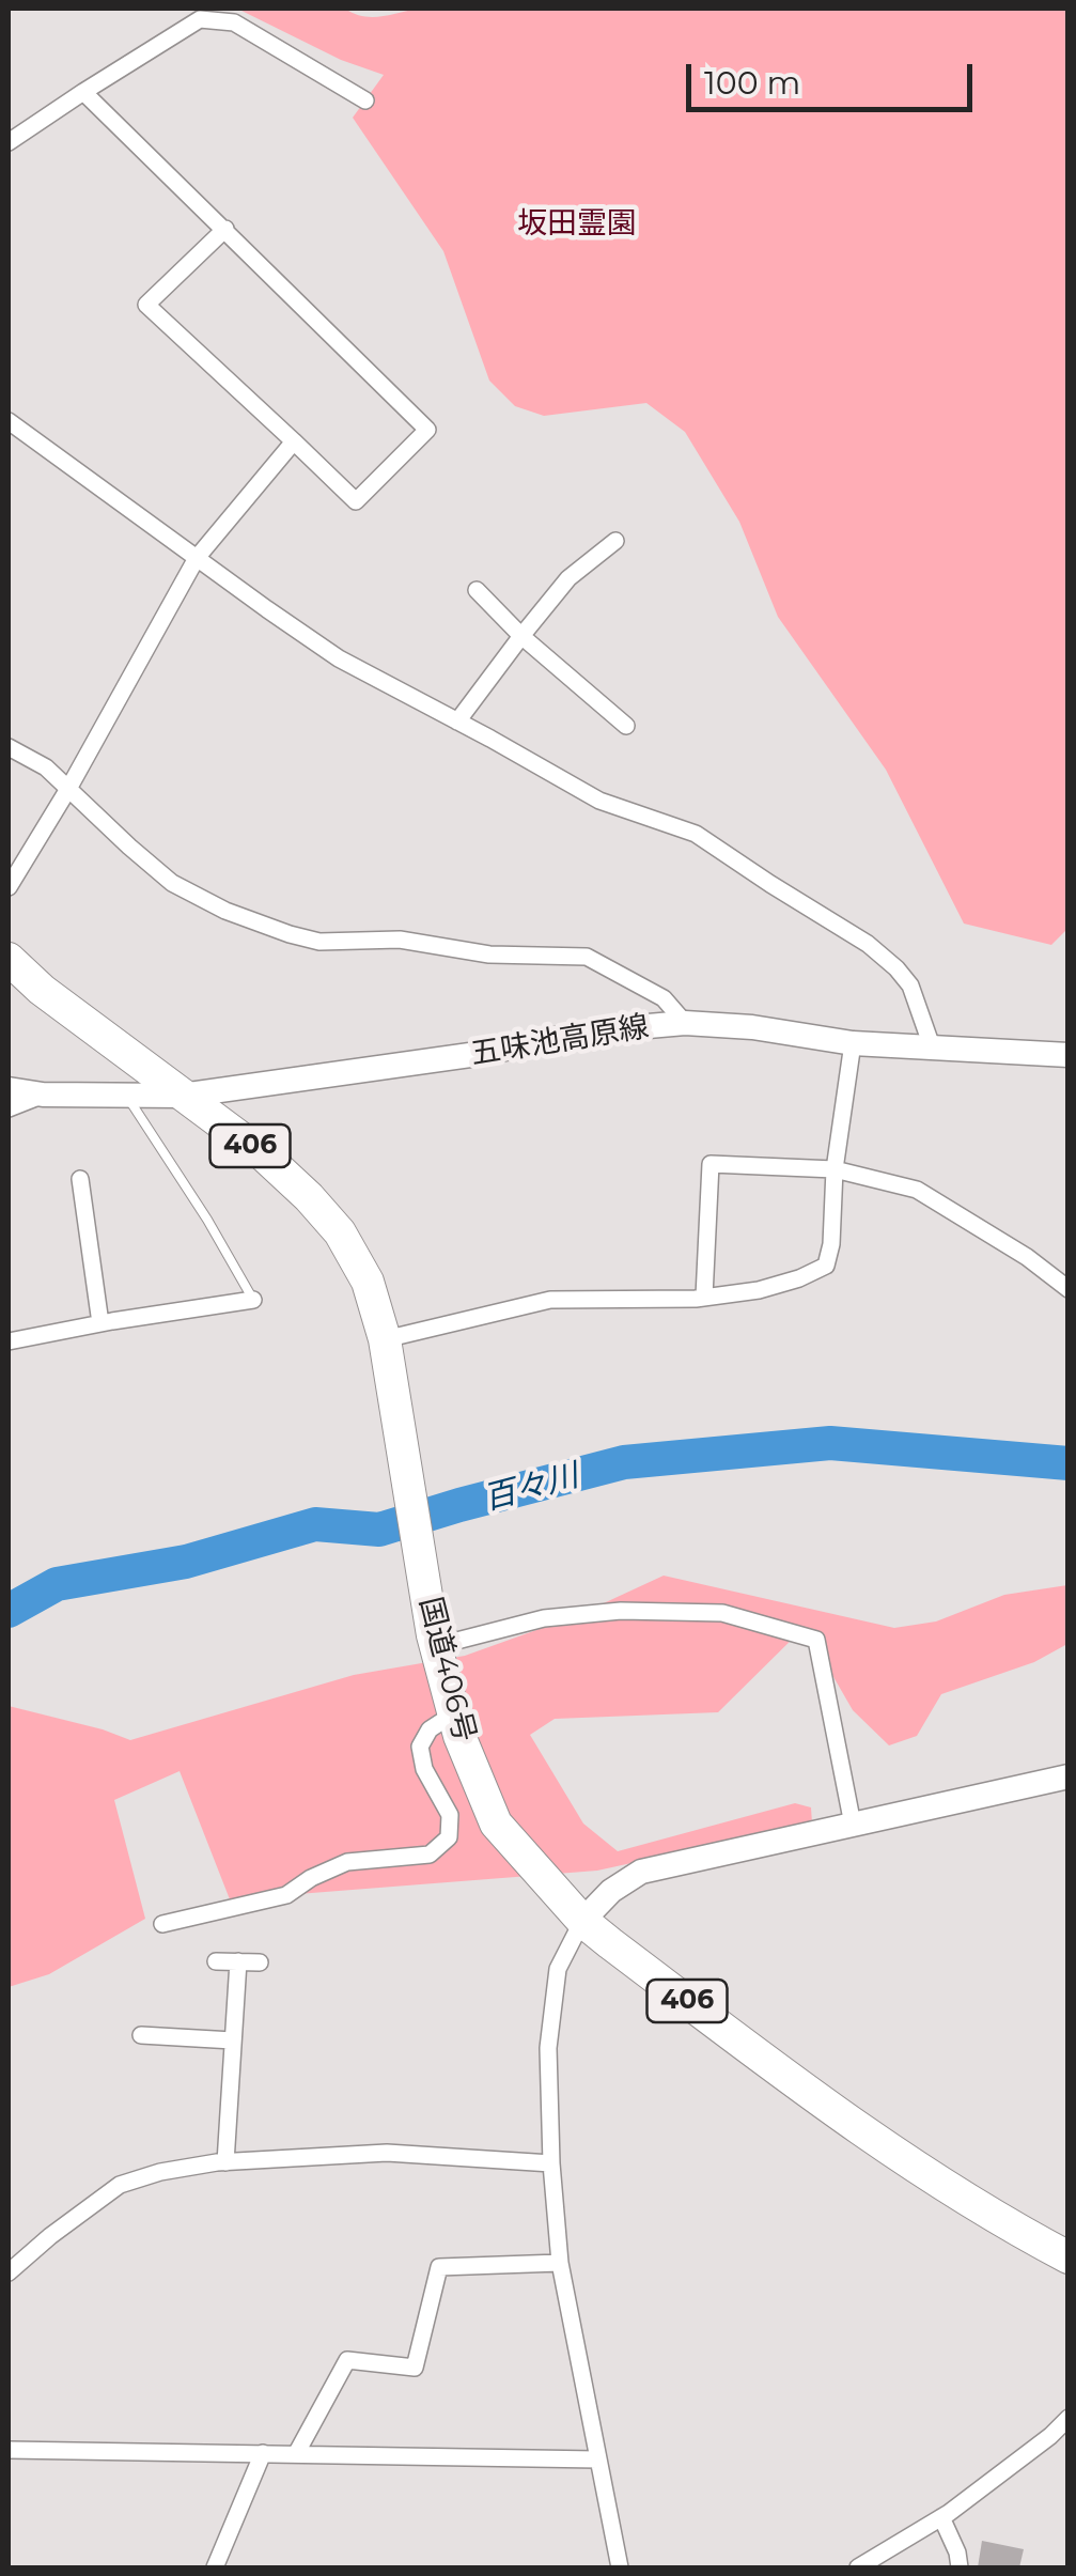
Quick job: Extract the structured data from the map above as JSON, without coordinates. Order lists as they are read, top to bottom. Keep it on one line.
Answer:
{"streets":{"highway":["406","国道406号"],"main road":["五味池高原線"]},"crossings":[["五味池高原線","国道406号"]],"water":["百々川"],"parks":["坂田霊園"],"scale_bar":"100 m"}
